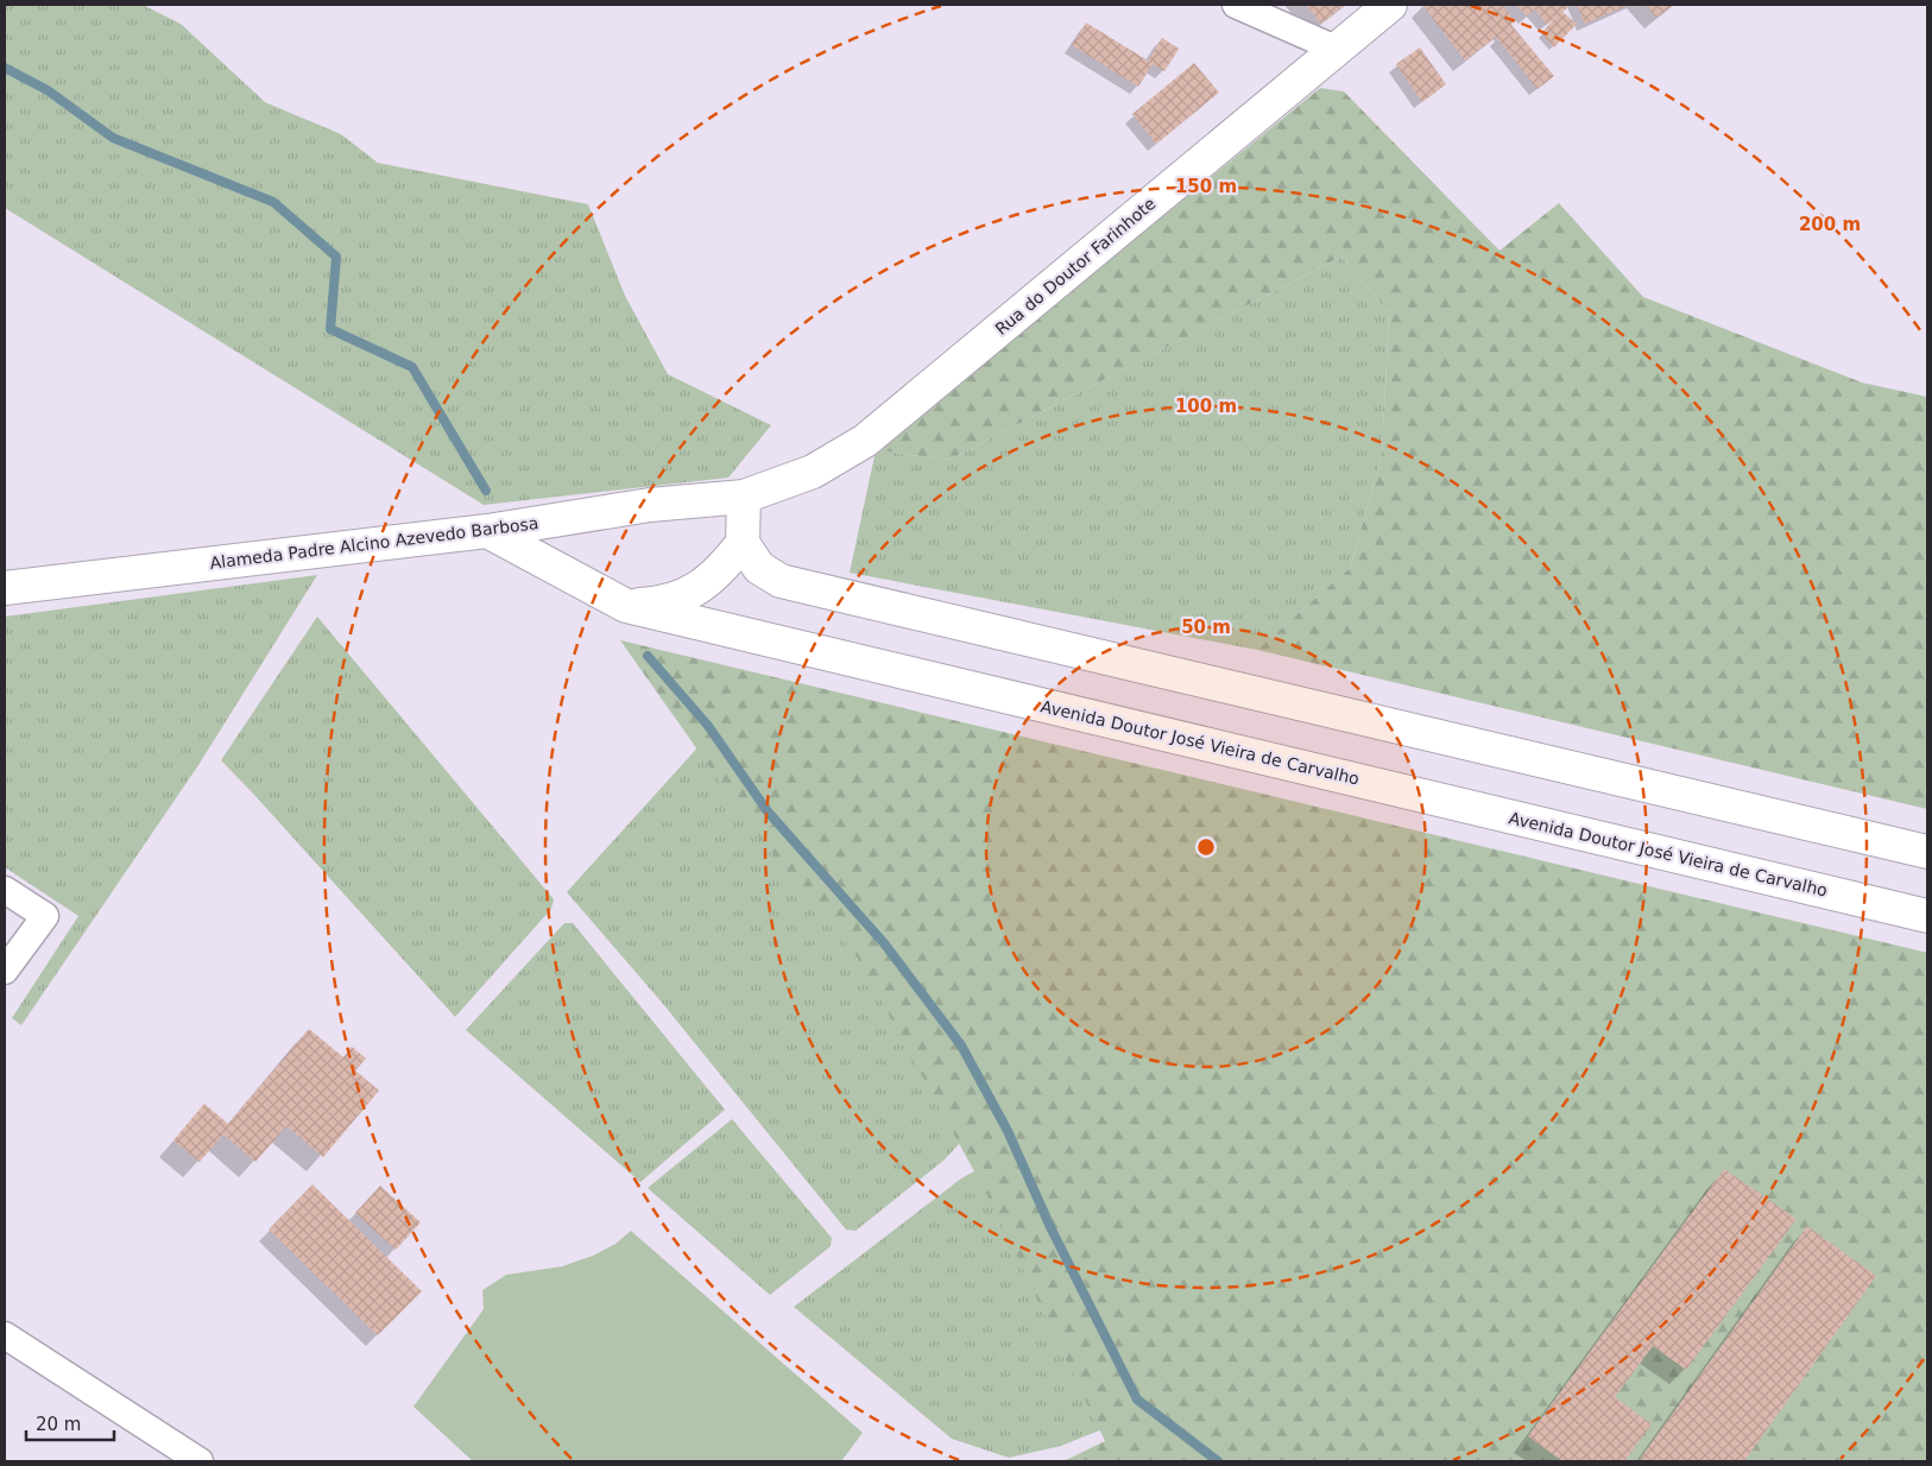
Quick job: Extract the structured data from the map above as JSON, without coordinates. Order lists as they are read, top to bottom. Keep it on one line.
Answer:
{"streets":{"street":["Rua do Doutor Farinhote","Alameda Padre Alcino Azevedo Barbosa","Avenida Doutor José Vieira de Carvalho"]},"crossings":[["Rua do Doutor Farinhote","Alameda Padre Alcino Azevedo Barbosa"],["Alameda Padre Alcino Azevedo Barbosa","Avenida Doutor José Vieira de Carvalho"]],"scale_bar":"20 m","rings":["150 m","200 m","100 m","50 m"]}
